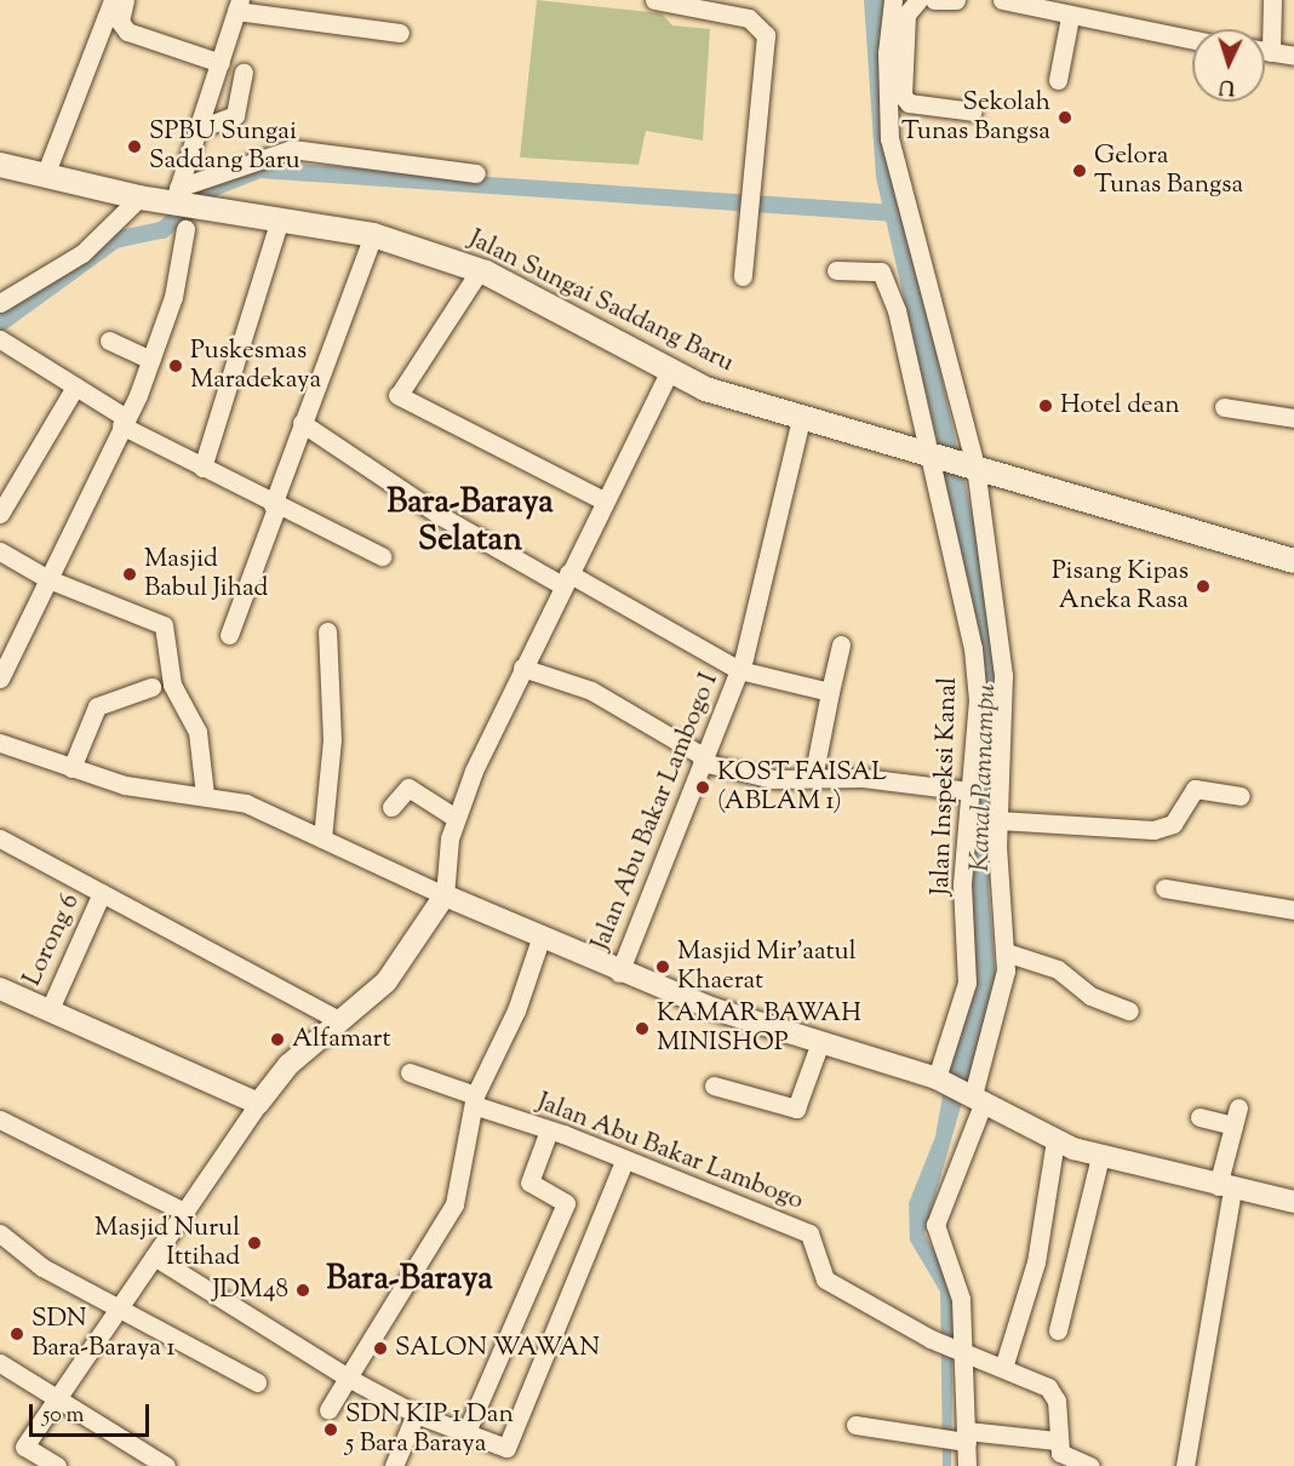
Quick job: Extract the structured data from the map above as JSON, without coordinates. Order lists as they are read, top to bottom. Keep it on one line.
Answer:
{"streets":{"main road":["Jalan Sungai Saddang Baru"],"street":["Jalan Inspeksi Kanal","Jalan Abu Bakar Lambogo I","Lorong 6","Jalan Abu Bakar Lambogo"]},"crossings":[["Jalan Sungai Saddang Baru","Jalan Inspeksi Kanal"]],"districts":["Bara-Baraya Selatan","Bara-Baraya"],"water":["Kanal Pannampu"],"places":["Sekolah Tunas Bangsa","SPBU Sungai Saddang Baru","Gelora Tunas Bangsa","Puskesmas Maradekaya","Hotel dean","Masjid Babul Jihad","Pisang Kipas Aneka Rasa","KOST FAISAL (ABLAM 1)","Masjid Mir'aatul Khaerat","KAMAR BAWAH MINISHOP","Alfamart","Masjid Nurul Ittihad","JDM48","SDN Bara-Baraya 1","SALON WAWAN","SDN KIP 1 Dan 5 Bara Baraya"],"scale_bar":"50 m","north":"bottom"}
